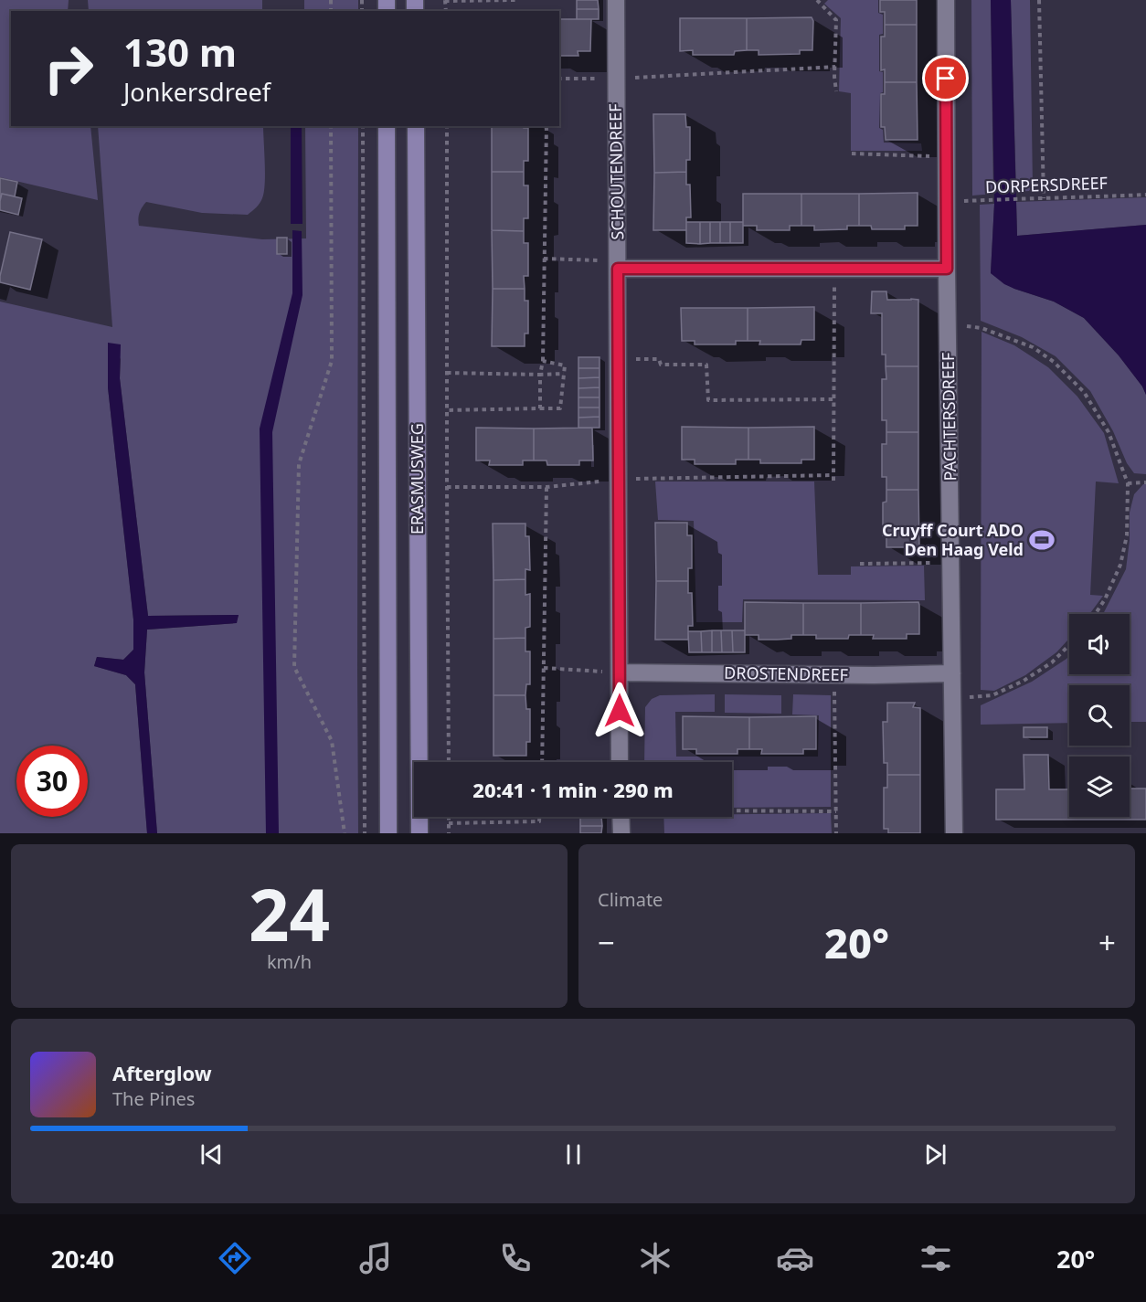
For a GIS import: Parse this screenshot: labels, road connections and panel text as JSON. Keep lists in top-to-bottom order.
{
  "streets": {
    "main road": ["ERASMUSWEG"],
    "street": ["SCHOUTENDREEF", "PACHTERSDREEF", "DROSTENDREEF"],
    "path": ["DORPERSDREEF"]
  },
  "crossings": [
    ["SCHOUTENDREEF", "DROSTENDREEF"],
    ["DORPERSDREEF", "PACHTERSDREEF"],
    ["PACHTERSDREEF", "DROSTENDREEF"]
  ],
  "places": {
    "sports": ["Cruyff Court ADO Den Haag Veld"]
  },
  "page": {
    "turn": ["130 m", "Jonkersdreef"],
    "limit": "30",
    "trip": "20:41 · 1 min · 290 m",
    "tile": [
      ["24", "km/h"],
      "Climate"
    ],
    "heat": ["−", "20°", "+"],
    "song": ["Afterglow", "The Pines"],
    "tabs": ["20:40", "20°"]
  }
}
